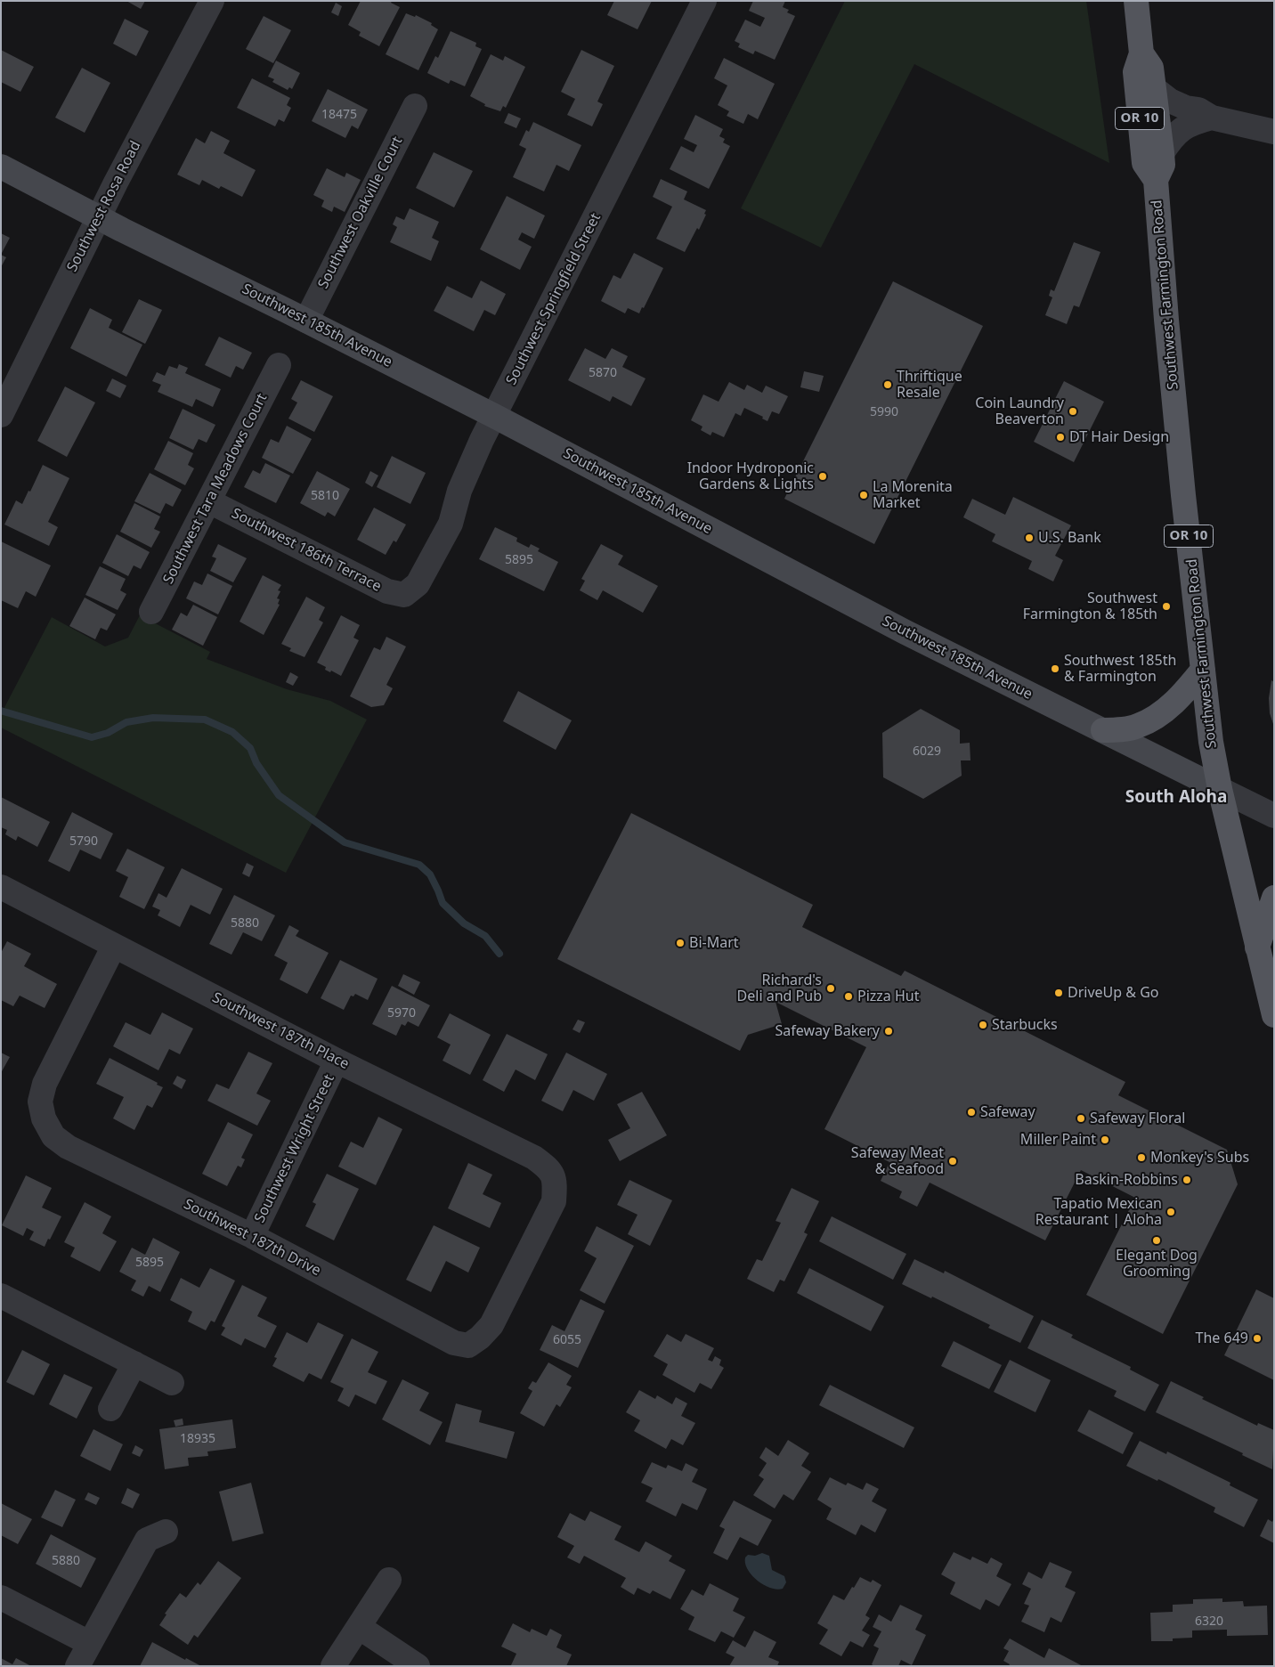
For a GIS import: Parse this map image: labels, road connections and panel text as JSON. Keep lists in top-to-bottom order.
{
  "streets": {
    "main road": ["OR 10", "Southwest Farmington Road", "Southwest 185th Avenue"],
    "street": [
      "Southwest Rosa Road",
      "Southwest Oakville Court",
      "Southwest Springfield Street",
      "Southwest Tara Meadows Court",
      "Southwest 186th Terrace",
      "Southwest 187th Place",
      "Southwest Wright Street",
      "Southwest 187th Drive"
    ]
  },
  "crossings": [
    ["Southwest Rosa Road", "Southwest 185th Avenue"],
    ["Southwest Oakville Court", "Southwest 185th Avenue"],
    ["Southwest Farmington Road", "Southwest 185th Avenue"],
    ["Southwest Springfield Street", "Southwest 185th Avenue"],
    ["Southwest Springfield Street", "Southwest 186th Terrace"],
    ["Southwest Tara Meadows Court", "Southwest 186th Terrace"],
    ["Southwest 187th Place", "Southwest Wright Street"],
    ["Southwest 187th Place", "Southwest 187th Drive"],
    ["Southwest Wright Street", "Southwest 187th Drive"]
  ],
  "districts": ["South Aloha"],
  "places": [
    "Thriftique Resale",
    "Coin Laundry Beaverton",
    "DT Hair Design",
    "Indoor Hydroponic Gardens & Lights",
    "La Morenita Market",
    "U.S. Bank",
    "Southwest Farmington & 185th",
    "Southwest 185th & Farmington",
    "Bi-Mart",
    "Richard's Deli and Pub",
    "DriveUp & Go",
    "Pizza Hut",
    "Starbucks",
    "Safeway Bakery",
    "Safeway",
    "Safeway Floral",
    "Miller Paint",
    "Monkey's Subs",
    "Safeway Meat & Seafood",
    "Baskin-Robbins",
    "Tapatio Mexican Restaurant | Aloha",
    "Elegant Dog Grooming",
    "The 649"
  ],
  "house_numbers": [
    "18475",
    "5870",
    "5990",
    "5810",
    "5895",
    "6029",
    "5790",
    "5880",
    "5970",
    "5895",
    "6055",
    "18935",
    "5880",
    "6320"
  ]
}
